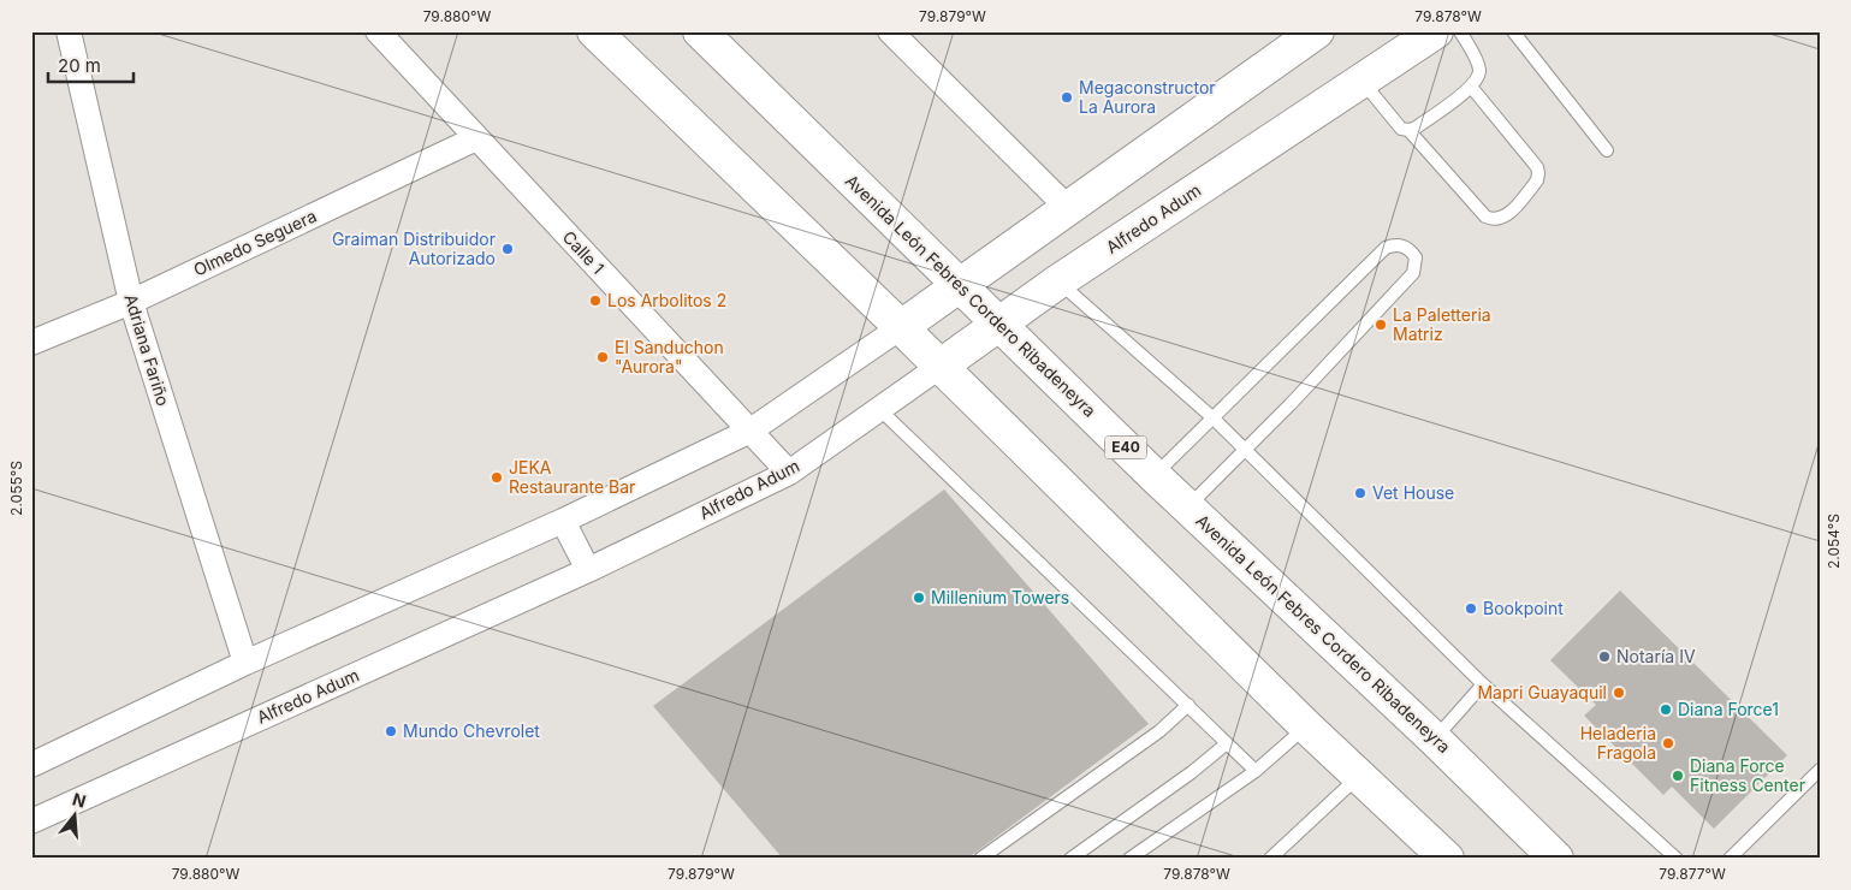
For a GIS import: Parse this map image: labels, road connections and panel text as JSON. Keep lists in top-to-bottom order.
{
  "streets": {
    "main road": ["Alfredo Adum", "Avenida León Febres Cordero Ribadeneyra", "E40"],
    "street": ["Olmedo Seguera", "Calle 1", "Adriana Fariño"]
  },
  "crossings": [
    ["Alfredo Adum", "Calle 1"],
    ["Alfredo Adum", "Avenida León Febres Cordero Ribadeneyra"],
    ["Olmedo Seguera", "Calle 1"],
    ["Olmedo Seguera", "Adriana Fariño"]
  ],
  "places": [
    "Megaconstructor La Aurora",
    "Graiman Distribuidor Autorizado",
    "Los Arbolitos 2",
    "La Paletteria Matriz",
    "El Sanduchon \"Aurora\"",
    "JEKA Restaurante Bar",
    "Vet House",
    "Millenium Towers",
    "Bookpoint",
    "Notaría IV",
    "Mapri Guayaquil",
    "Diana Force1",
    "Mundo Chevrolet",
    "Heladeria Fragola",
    "Diana Force Fitness Center"
  ],
  "scale_bar": "20 m",
  "north": "top",
  "coordinates": [
    "79.880°W",
    "79.879°W",
    "79.878°W",
    "2.055°S",
    "2.054°S",
    "79.877°W"
  ]
}
